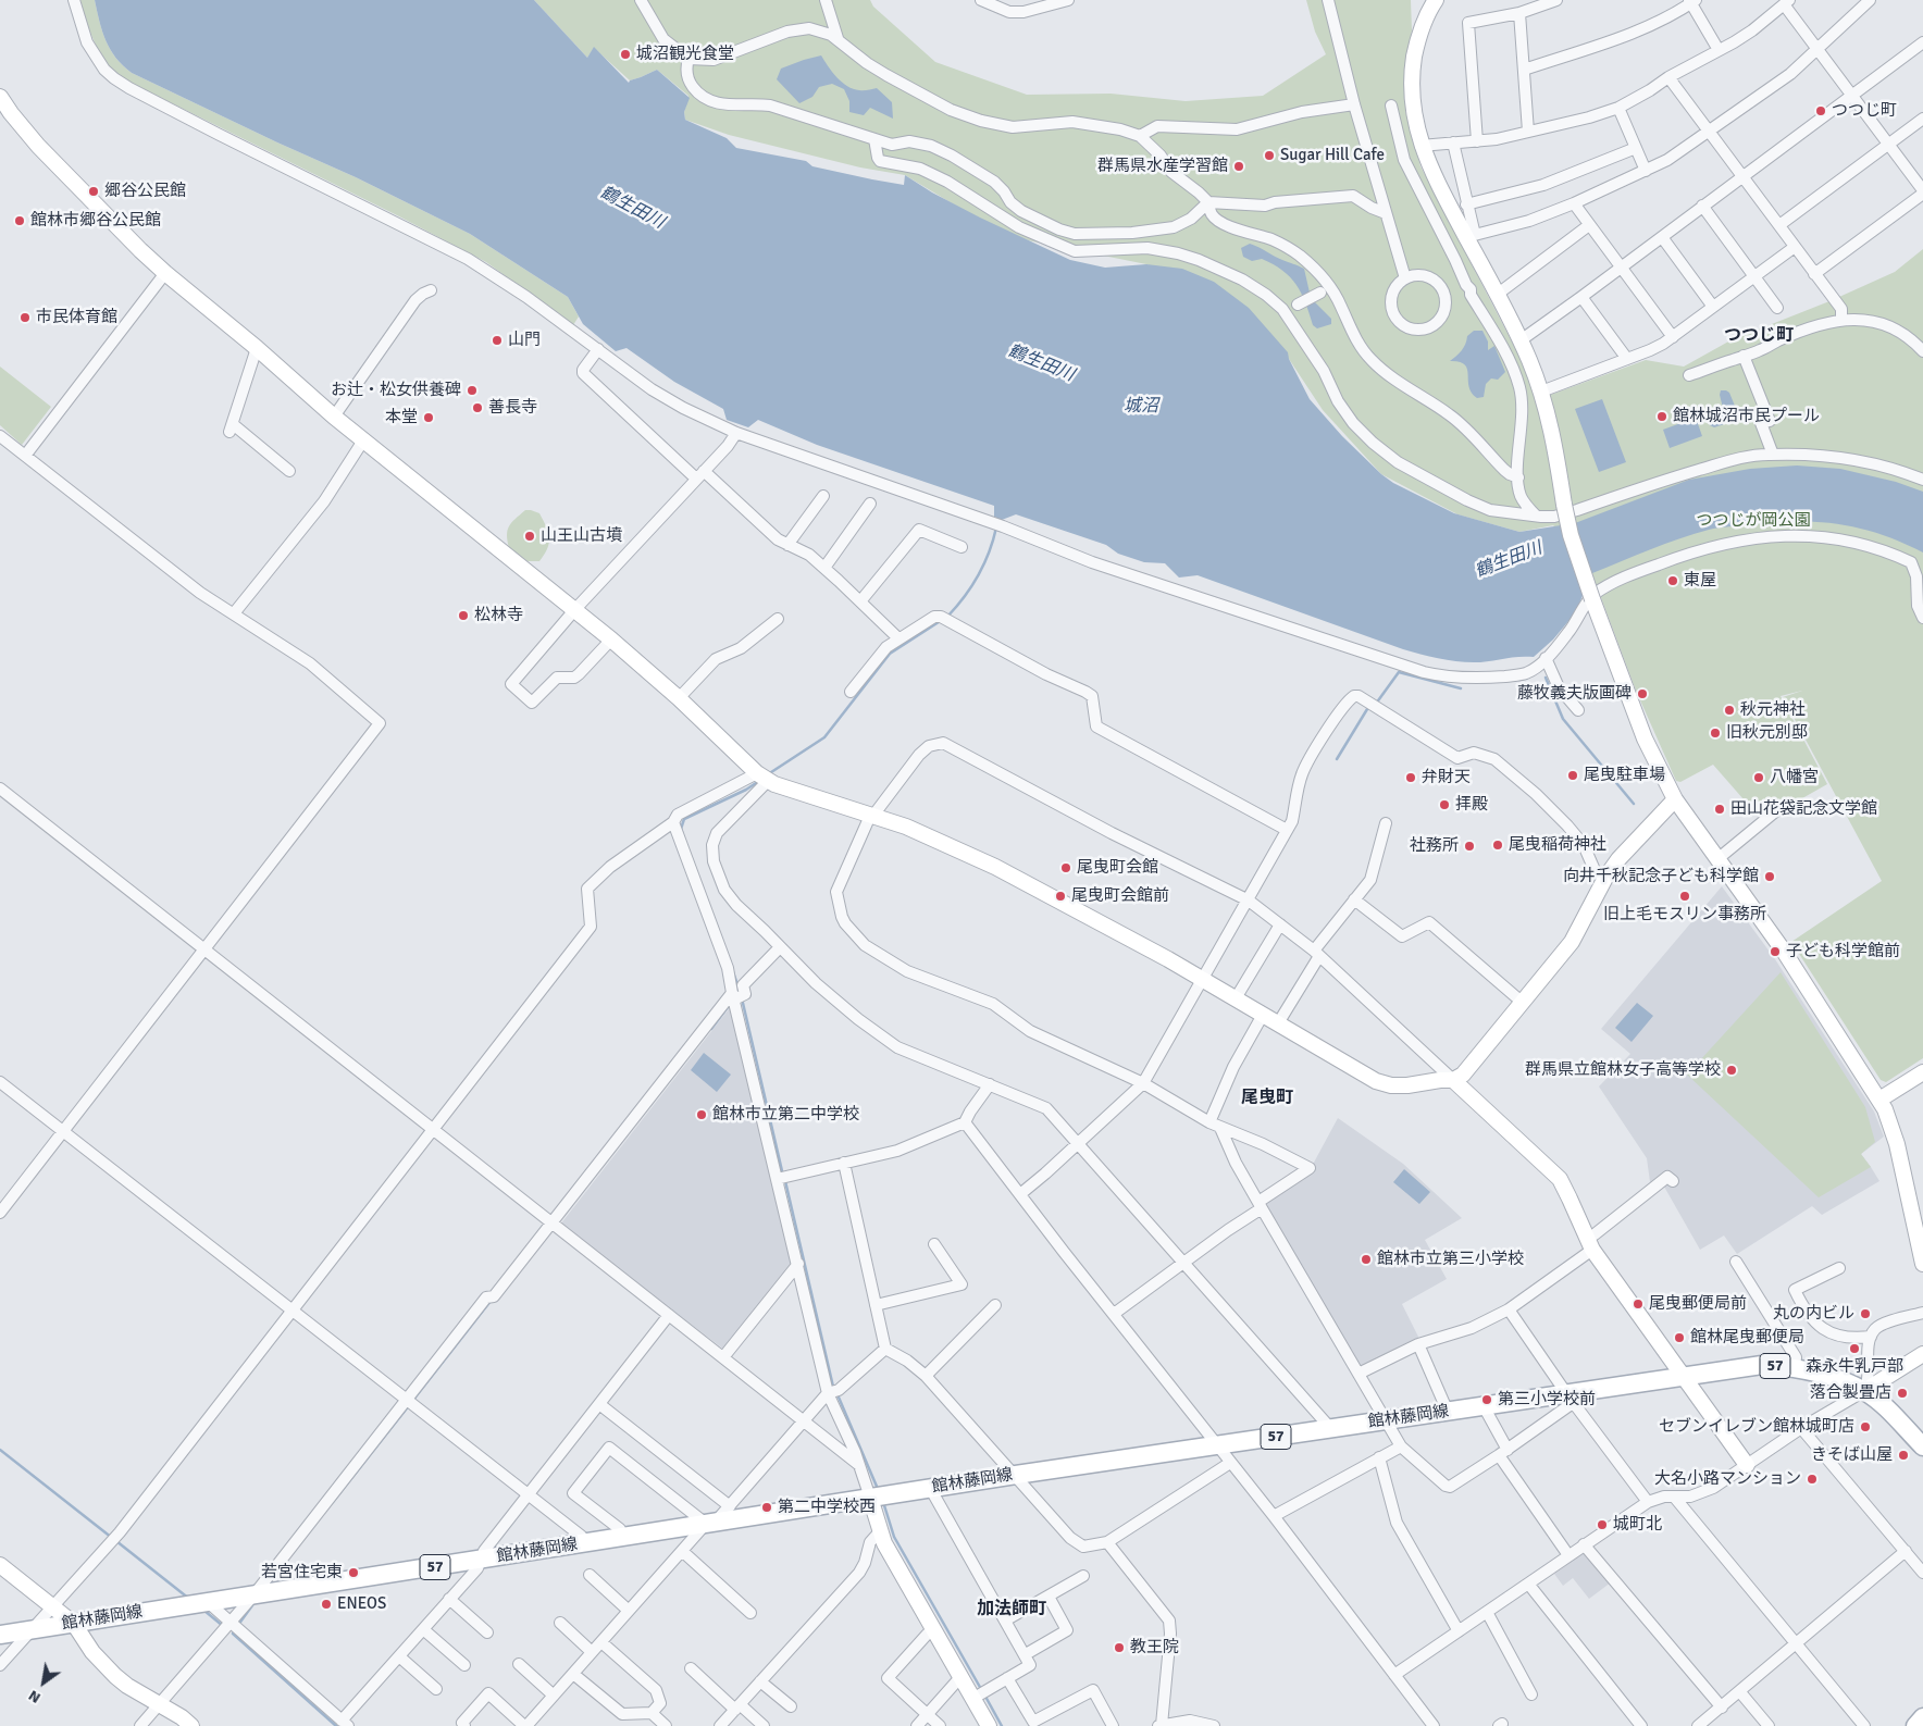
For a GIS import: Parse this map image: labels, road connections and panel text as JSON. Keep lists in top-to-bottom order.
{
  "streets": {
    "main road": ["57", "館林藤岡線"]
  },
  "districts": ["つつじ町", "尾曳町", "加法師町"],
  "water": ["鶴生田川", "城沼"],
  "parks": ["つつじが岡公園"],
  "places": [
    "城沼観光食堂",
    "つつじ町",
    "Sugar Hill Cafe",
    "群馬県水産学習館",
    "郷谷公民館",
    "館林市郷谷公民館",
    "市民体育館",
    "山門",
    "お辻・松女供養碑",
    "善長寺",
    "館林城沼市民プール",
    "本堂",
    "山王山古墳",
    "東屋",
    "松林寺",
    "藤牧義夫版画碑",
    "秋元神社",
    "旧秋元別邸",
    "尾曳駐車場",
    "弁財天",
    "八幡宮",
    "拝殿",
    "田山花袋記念文学館",
    "尾曳稲荷神社",
    "社務所",
    "尾曳町会館",
    "向井千秋記念子ども科学館",
    "尾曳町会館前",
    "旧上毛モスリン事務所",
    "子ども科学館前",
    "群馬県立館林女子高等学校",
    "館林市立第二中学校",
    "館林市立第三小学校",
    "尾曳郵便局前",
    "丸の内ビル",
    "館林尾曳郵便局",
    "森永牛乳戸部",
    "落合製畳店",
    "第三小学校前",
    "セブンイレブン館林城町店",
    "きそば山屋",
    "大名小路マンション",
    "第二中学校西",
    "城町北",
    "若宮住宅東",
    "ENEOS",
    "教王院"
  ],
  "north": "bottom left"
}
